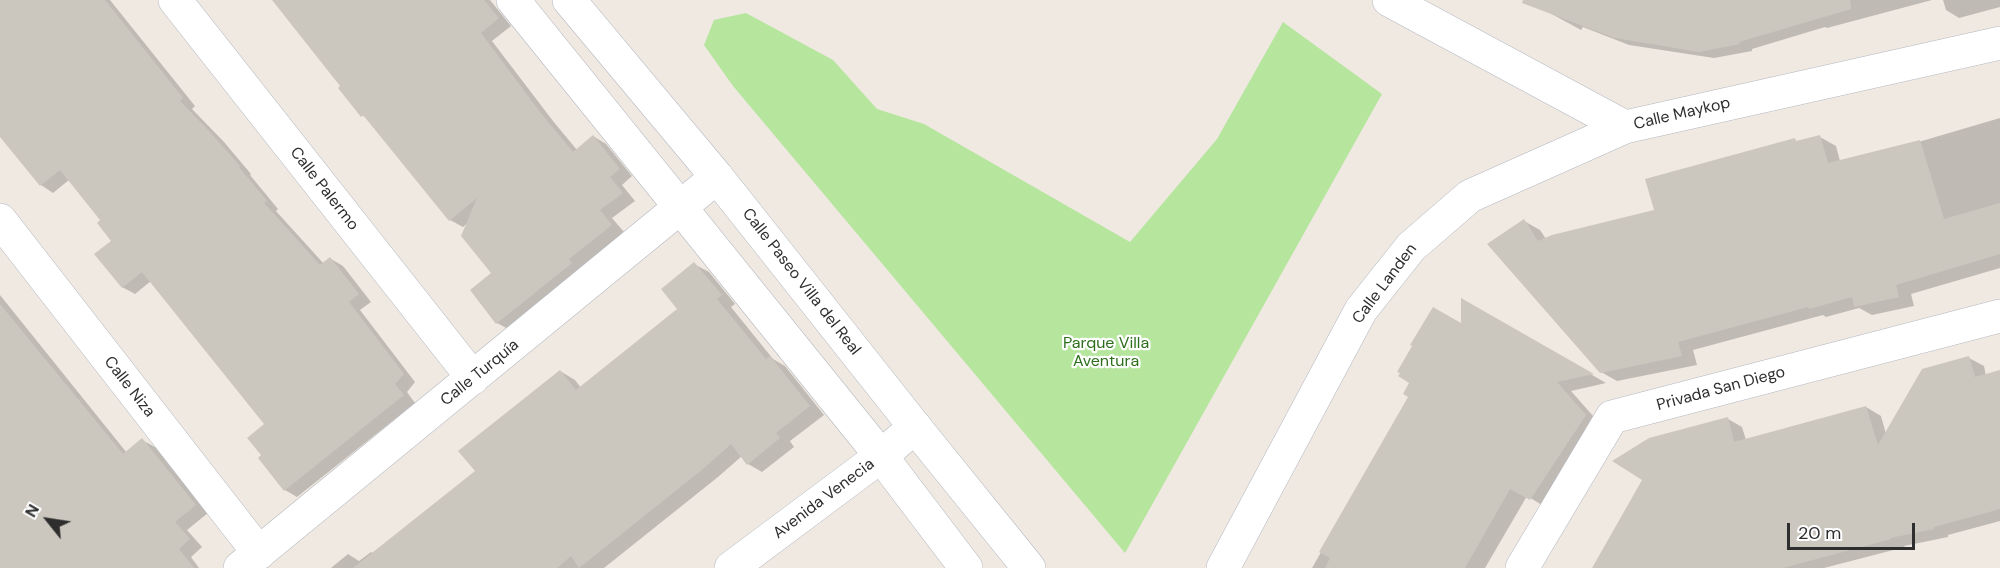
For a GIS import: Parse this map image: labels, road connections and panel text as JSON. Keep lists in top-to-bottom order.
{
  "streets": {
    "street": [
      "Calle Maykop",
      "Calle Palermo",
      "Calle Paseo Villa del Real",
      "Calle Landen",
      "Calle Turquía",
      "Calle Niza",
      "Privada San Diego",
      "Avenida Venecia"
    ]
  },
  "crossings": [
    ["Calle Maykop", "Calle Landen"],
    ["Calle Palermo", "Calle Turquía"],
    ["Calle Paseo Villa del Real", "Calle Turquía"],
    ["Calle Paseo Villa del Real", "Avenida Venecia"],
    ["Calle Turquía", "Calle Niza"]
  ],
  "parks": ["Parque Villa Aventura"],
  "scale_bar": "20 m",
  "north": "top left"
}
